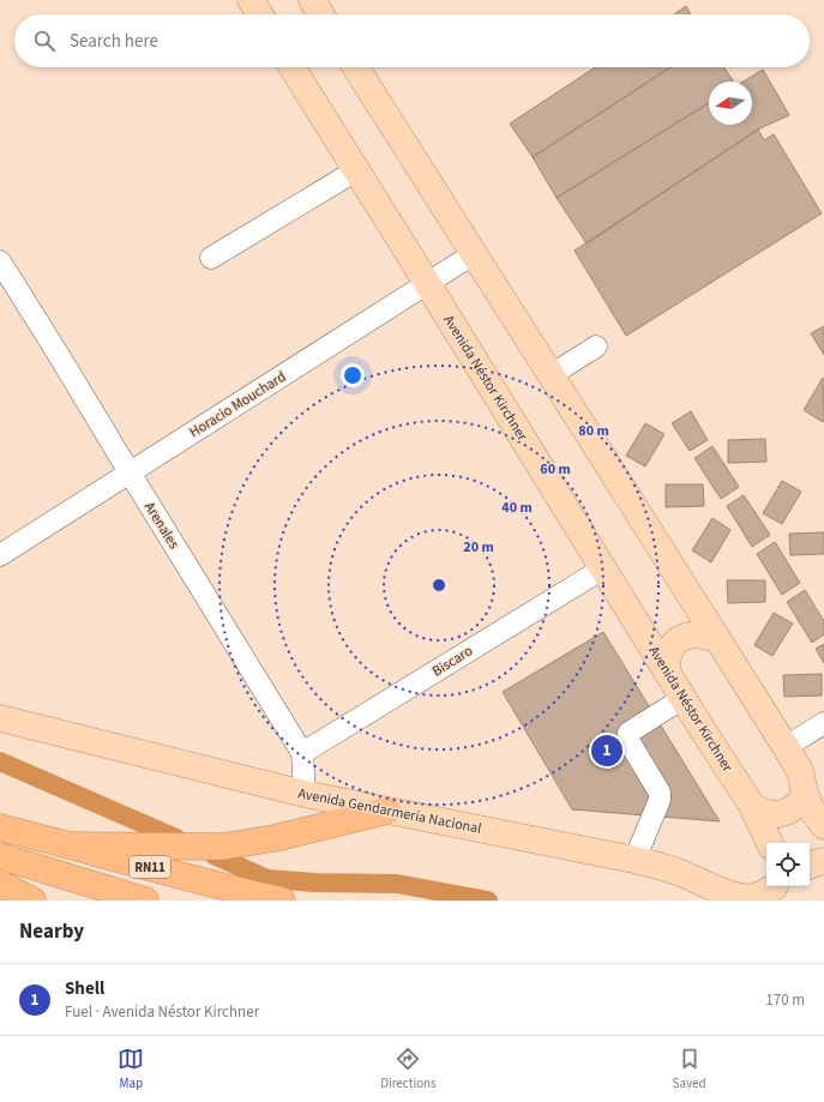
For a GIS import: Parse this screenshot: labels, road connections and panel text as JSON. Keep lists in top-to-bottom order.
{
  "streets": {
    "highway": ["RN11"],
    "main road": ["Avenida Néstor Kirchner", "Avenida Gendarmería Nacional"],
    "street": ["Horacio Mouchard", "Arenales", "Biscaro"]
  },
  "crossings": [
    ["Avenida Néstor Kirchner", "Horacio Mouchard"],
    ["Avenida Néstor Kirchner", "Biscaro"],
    ["Horacio Mouchard", "Arenales"],
    ["Arenales", "Biscaro"],
    ["Arenales", "Avenida Gendarmería Nacional"]
  ],
  "north": "left",
  "page": {
    "search": "Search here",
    "pins": "1",
    "heading": "Nearby",
    "list": [
      {
        "mark": "1",
        "name": "Shell",
        "note": "Fuel · Avenida Néstor Kirchner",
        "value": "170 m"
      }
    ],
    "nav": ["Map", "Directions", "Saved"]
  },
  "rings": [
    "80 m",
    "60 m",
    "40 m",
    "20 m"
  ]
}
